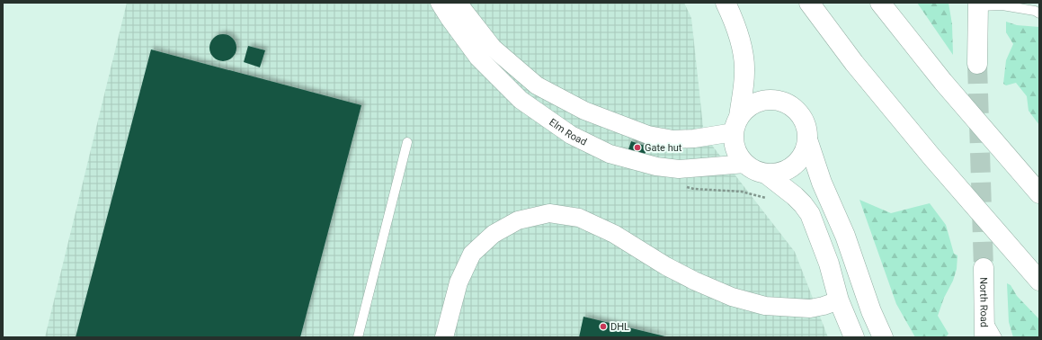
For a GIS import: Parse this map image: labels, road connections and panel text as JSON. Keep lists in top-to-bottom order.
{
  "streets": {
    "main road": ["North Road"],
    "street": ["Elm Road"]
  },
  "places": ["Gate hut", "DHL"]
}
